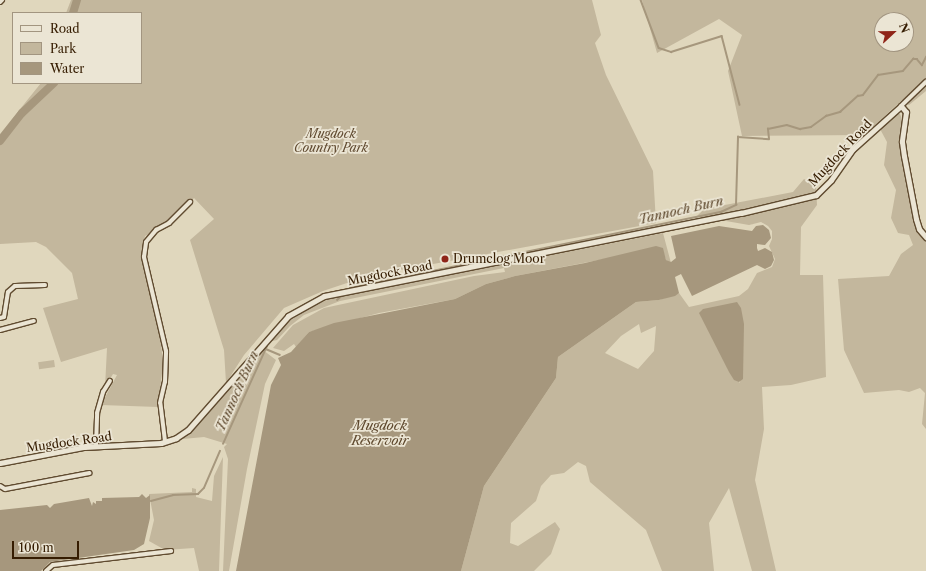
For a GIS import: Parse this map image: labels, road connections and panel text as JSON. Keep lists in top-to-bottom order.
{
  "streets": {
    "street": ["Mugdock Road"]
  },
  "water": ["Tannoch Burn", "Mugdock Reservoir"],
  "parks": ["Mugdock Country Park"],
  "places": ["Drumclog Moor"],
  "legend": ["Road", "Park", "Water"],
  "scale_bar": "100 m",
  "north": "right"
}
